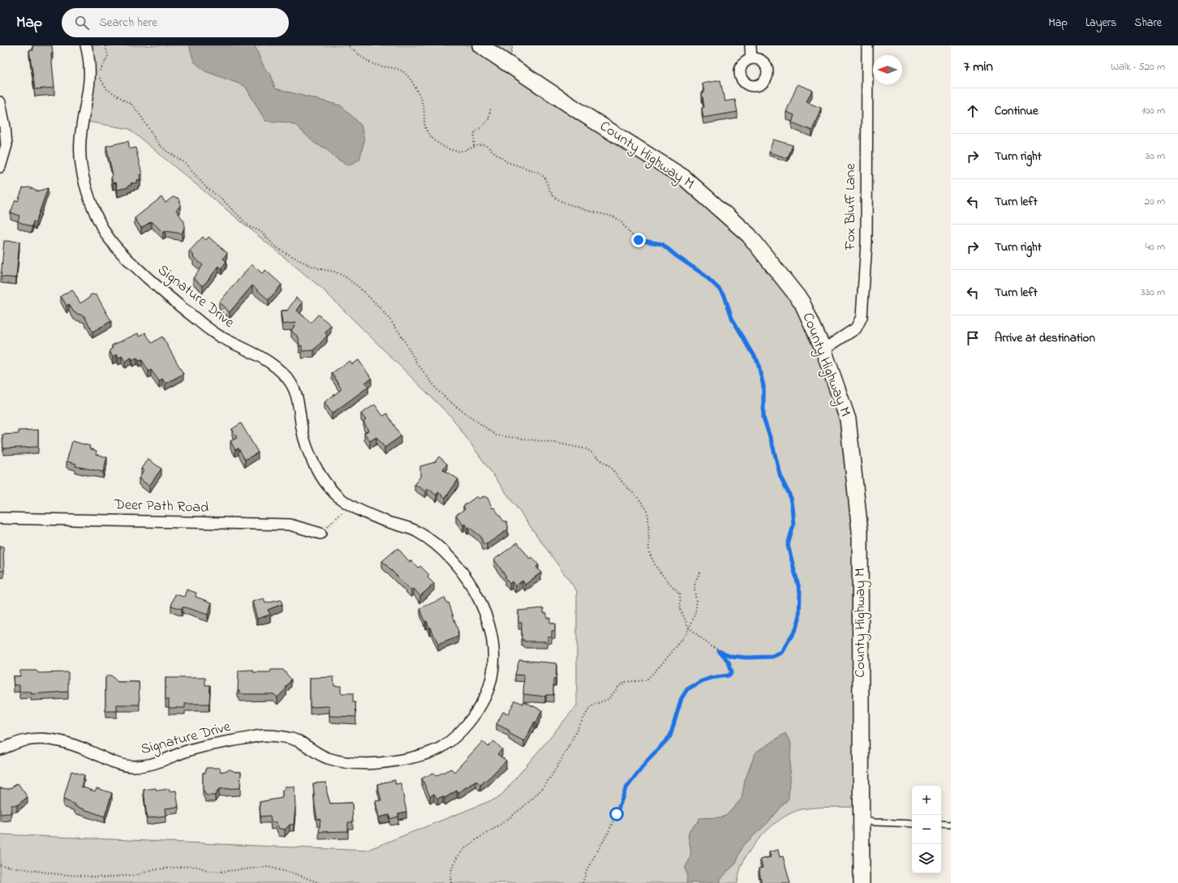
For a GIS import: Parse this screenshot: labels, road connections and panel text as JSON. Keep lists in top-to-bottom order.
{
  "streets": {
    "main road": ["County Highway M"],
    "street": ["Fox Bluff Lane", "Signature Drive", "Deer Path Road"]
  },
  "crossings": [
    ["County Highway M", "Fox Bluff Lane"]
  ],
  "north": "left",
  "page": {
    "header": "Map",
    "search": "Search here",
    "nav": ["Map", "Layers", "Share"],
    "heading": ["7 min", "Walk · 520 m"],
    "list": [
      ["Continue", "100 m"],
      ["Turn right", "30 m"],
      ["Turn left", "20 m"],
      ["Turn right", "40 m"],
      ["Turn left", "330 m"],
      "Arrive at destination"
    ],
    "map_buttons": ["+", "−"]
  }
}
